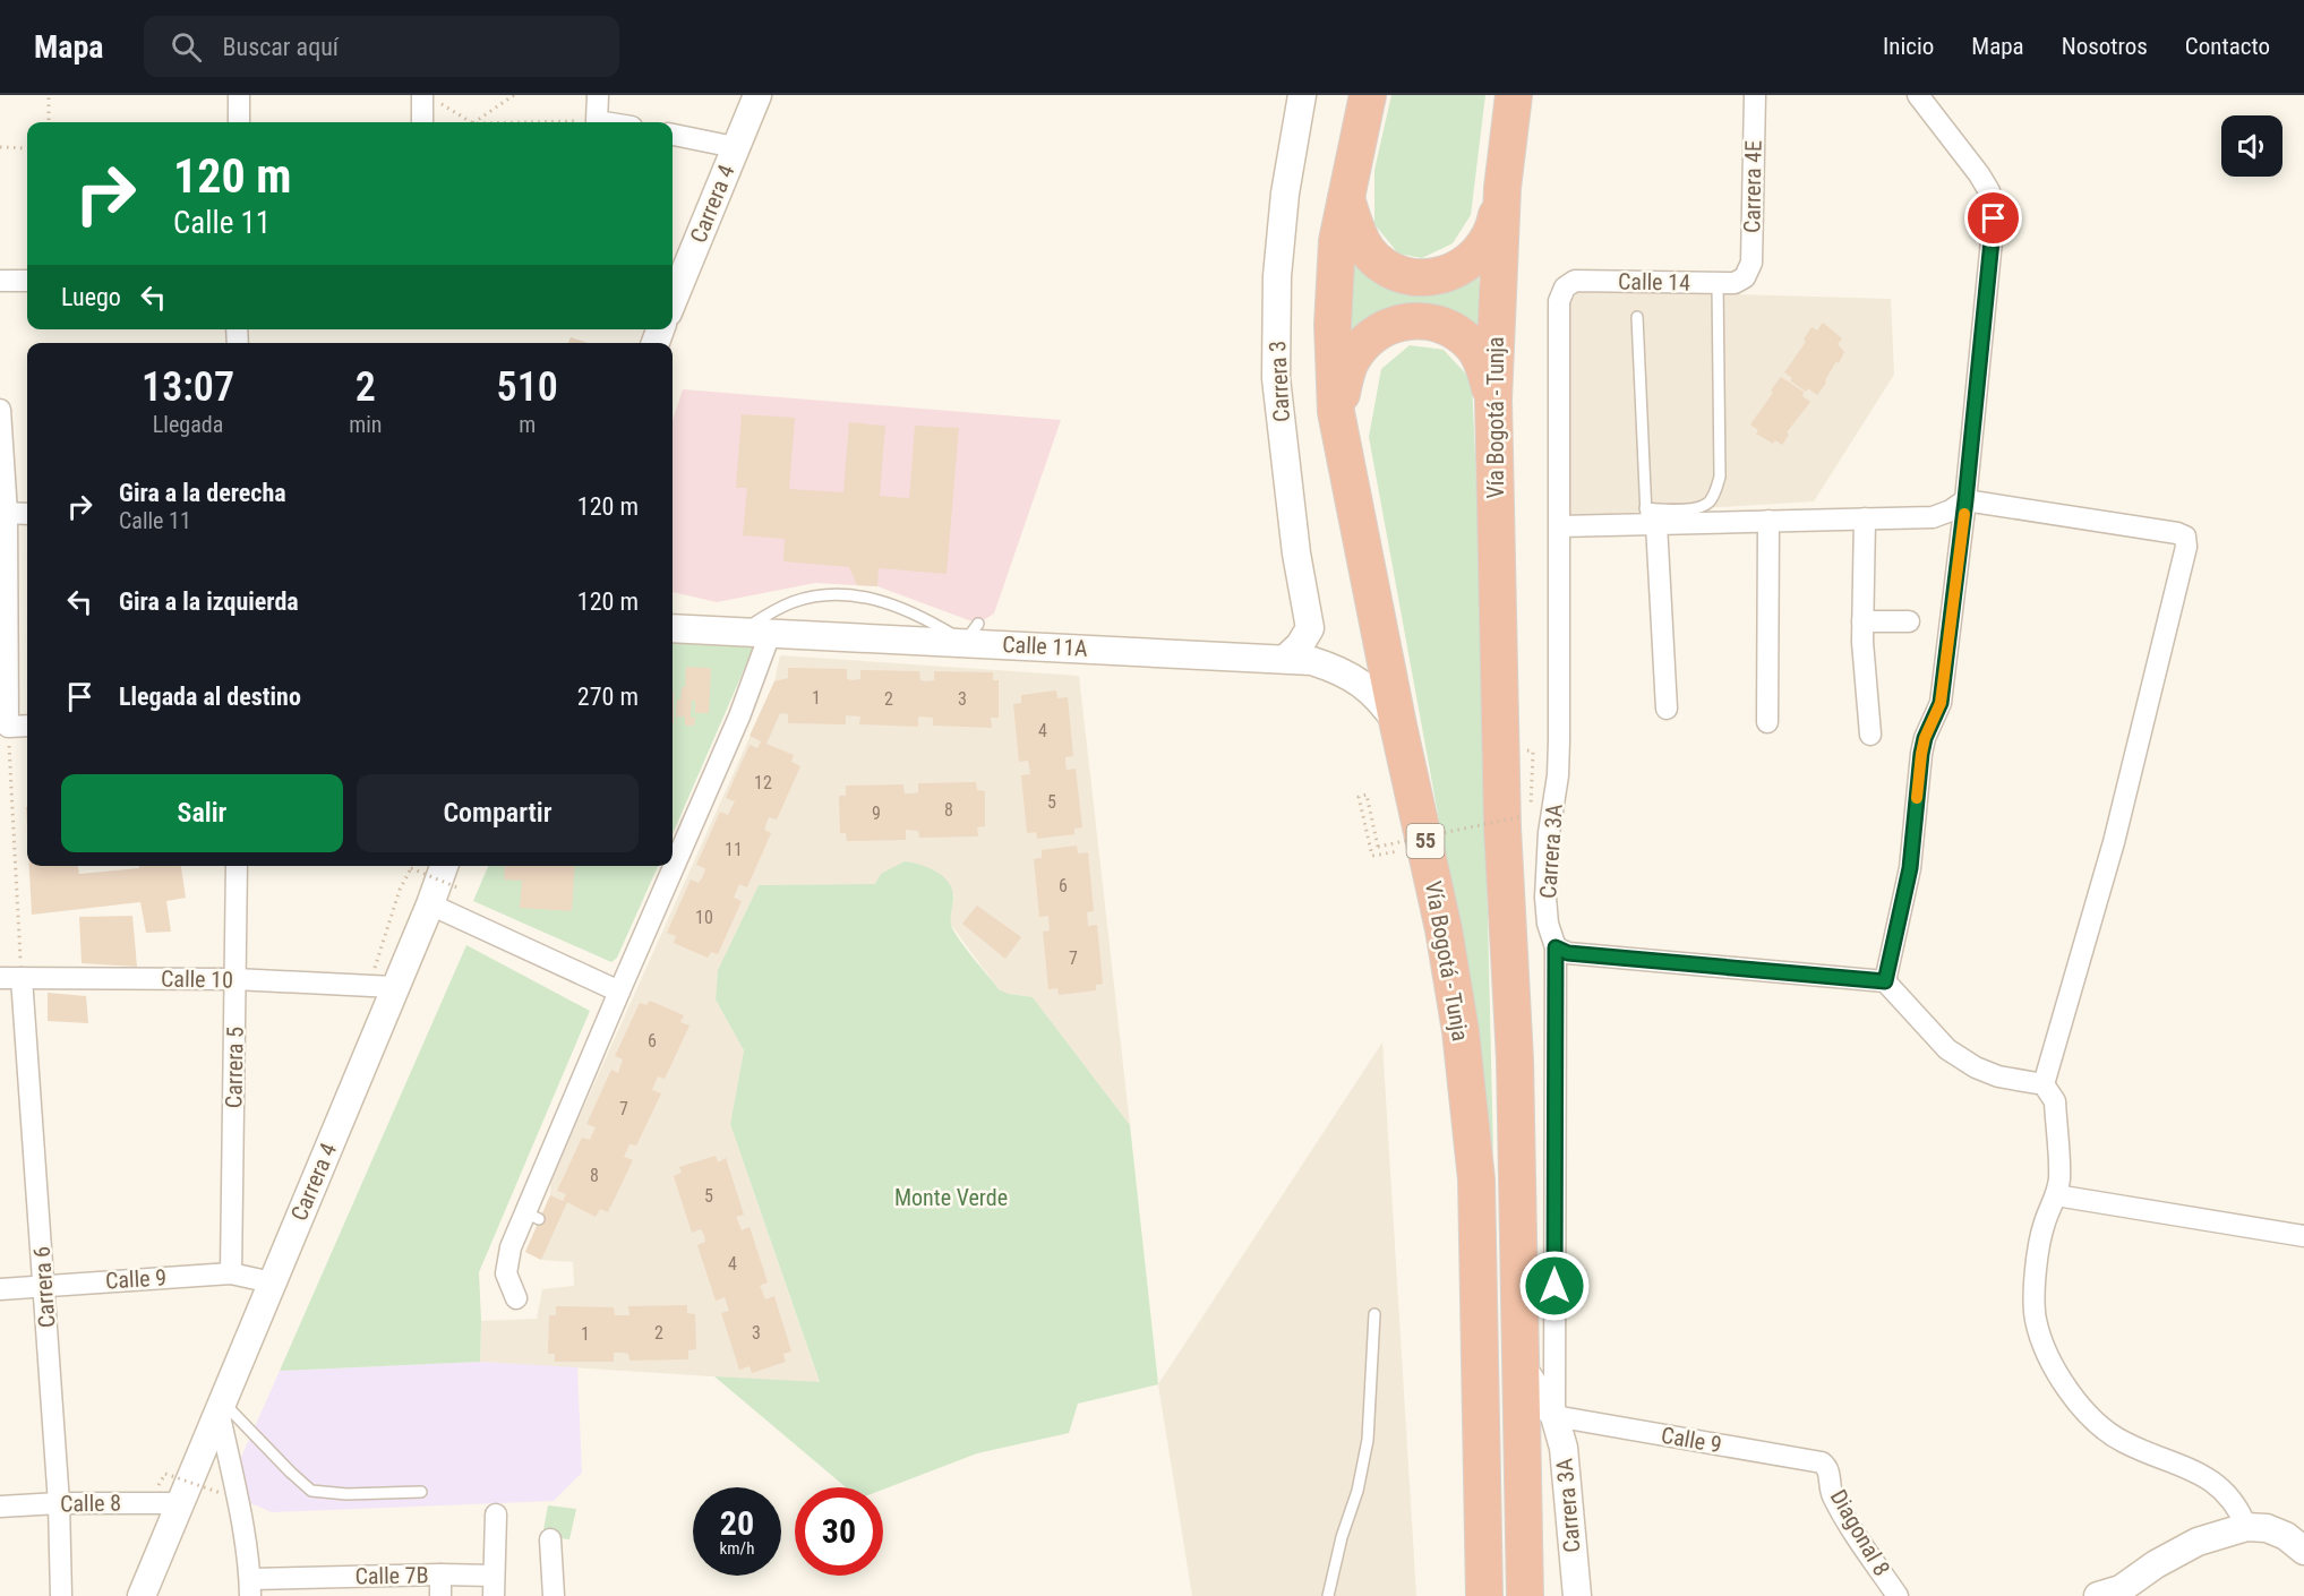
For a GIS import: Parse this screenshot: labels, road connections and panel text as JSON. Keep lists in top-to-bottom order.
{
  "streets": {
    "highway": ["Vía Bogotá - Tunja", "55"],
    "street": [
      "Carrera 4E",
      "Carrera 4",
      "Calle 14",
      "Carrera 3",
      "Calle 11A",
      "Carrera 3A",
      "Calle 10",
      "Carrera 5",
      "Calle 9",
      "Carrera 6",
      "Calle 8",
      "Diagonal 8",
      "Calle 7B"
    ]
  },
  "crossings": [
    ["Carrera 4E", "Calle 14"],
    ["Carrera 4", "Calle 10"],
    ["Carrera 4", "Calle 9"],
    ["Carrera 4", "Calle 8"],
    ["Calle 14", "Carrera 3A"],
    ["Carrera 3", "Calle 11A"],
    ["Vía Bogotá - Tunja", "Calle 11A"],
    ["Vía Bogotá - Tunja", "Carrera 3A"],
    ["Carrera 3A", "Calle 9"],
    ["Calle 10", "Carrera 5"],
    ["Calle 10", "Carrera 6"],
    ["Carrera 5", "Calle 9"],
    ["Calle 9", "Carrera 6"],
    ["Calle 9", "Diagonal 8"],
    ["Carrera 6", "Calle 8"]
  ],
  "parks": ["Monte Verde"],
  "house_numbers": [
    "1",
    "2",
    "3",
    "4",
    "12",
    "5",
    "8",
    "9",
    "11",
    "6",
    "10",
    "7",
    "6",
    "7",
    "8",
    "5",
    "4",
    "2",
    "3",
    "1"
  ],
  "page": {
    "header": "Mapa",
    "search": "Buscar aquí",
    "nav": [
      "Inicio",
      "Mapa",
      "Nosotros",
      "Contacto"
    ],
    "turn": ["120 m", "Calle 11"],
    "then": "Luego",
    "eta": [
      "13:07",
      "Llegada",
      "2",
      "min",
      "510",
      "m"
    ],
    "list": [
      {
        "name": "Gira a la derecha",
        "note": "Calle 11",
        "value": "120 m"
      },
      {
        "name": "Gira a la izquierda",
        "value": "120 m"
      },
      {
        "name": "Llegada al destino",
        "value": "270 m"
      }
    ],
    "buttons": ["Salir", "Compartir"],
    "speed": "20 km/h",
    "limit": "30"
  }
}
